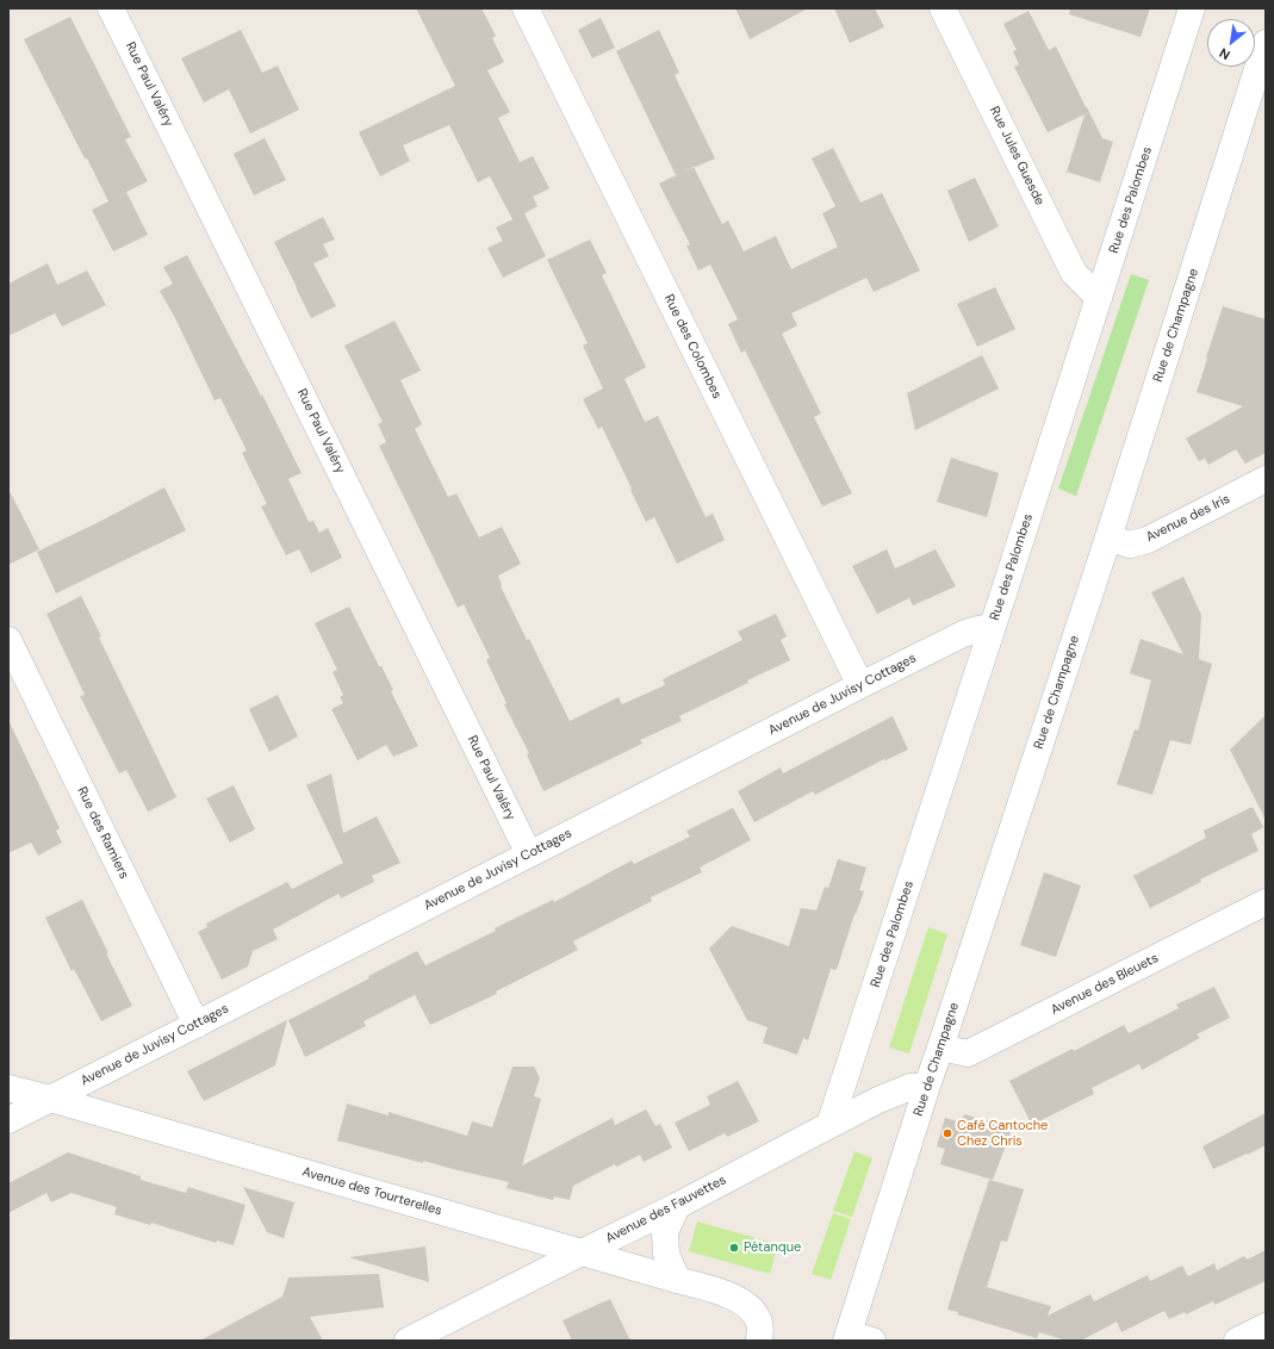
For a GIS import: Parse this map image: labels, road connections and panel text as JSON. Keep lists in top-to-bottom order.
{
  "streets": {
    "street": [
      "Rue Paul Valéry",
      "Rue Jules Guesde",
      "Rue des Palombes",
      "Rue de Champagne",
      "Rue des Colombes",
      "Avenue des Iris",
      "Avenue de Juvisy Cottages",
      "Rue des Ramiers",
      "Avenue des Bleuets",
      "Avenue des Tourterelles",
      "Avenue des Fauvettes"
    ]
  },
  "crossings": [
    ["Rue Paul Valéry", "Avenue de Juvisy Cottages"],
    ["Rue Jules Guesde", "Rue des Palombes"],
    ["Rue des Palombes", "Avenue de Juvisy Cottages"],
    ["Rue des Palombes", "Avenue des Fauvettes"],
    ["Rue de Champagne", "Avenue des Iris"],
    ["Rue de Champagne", "Avenue des Bleuets"],
    ["Rue de Champagne", "Avenue des Fauvettes"],
    ["Rue des Colombes", "Avenue de Juvisy Cottages"],
    ["Avenue de Juvisy Cottages", "Rue des Ramiers"],
    ["Avenue de Juvisy Cottages", "Avenue des Tourterelles"],
    ["Avenue des Tourterelles", "Avenue des Fauvettes"]
  ],
  "places": ["Café Cantoche Chez Chris", "Pétanque"],
  "north": "bottom left"
}
